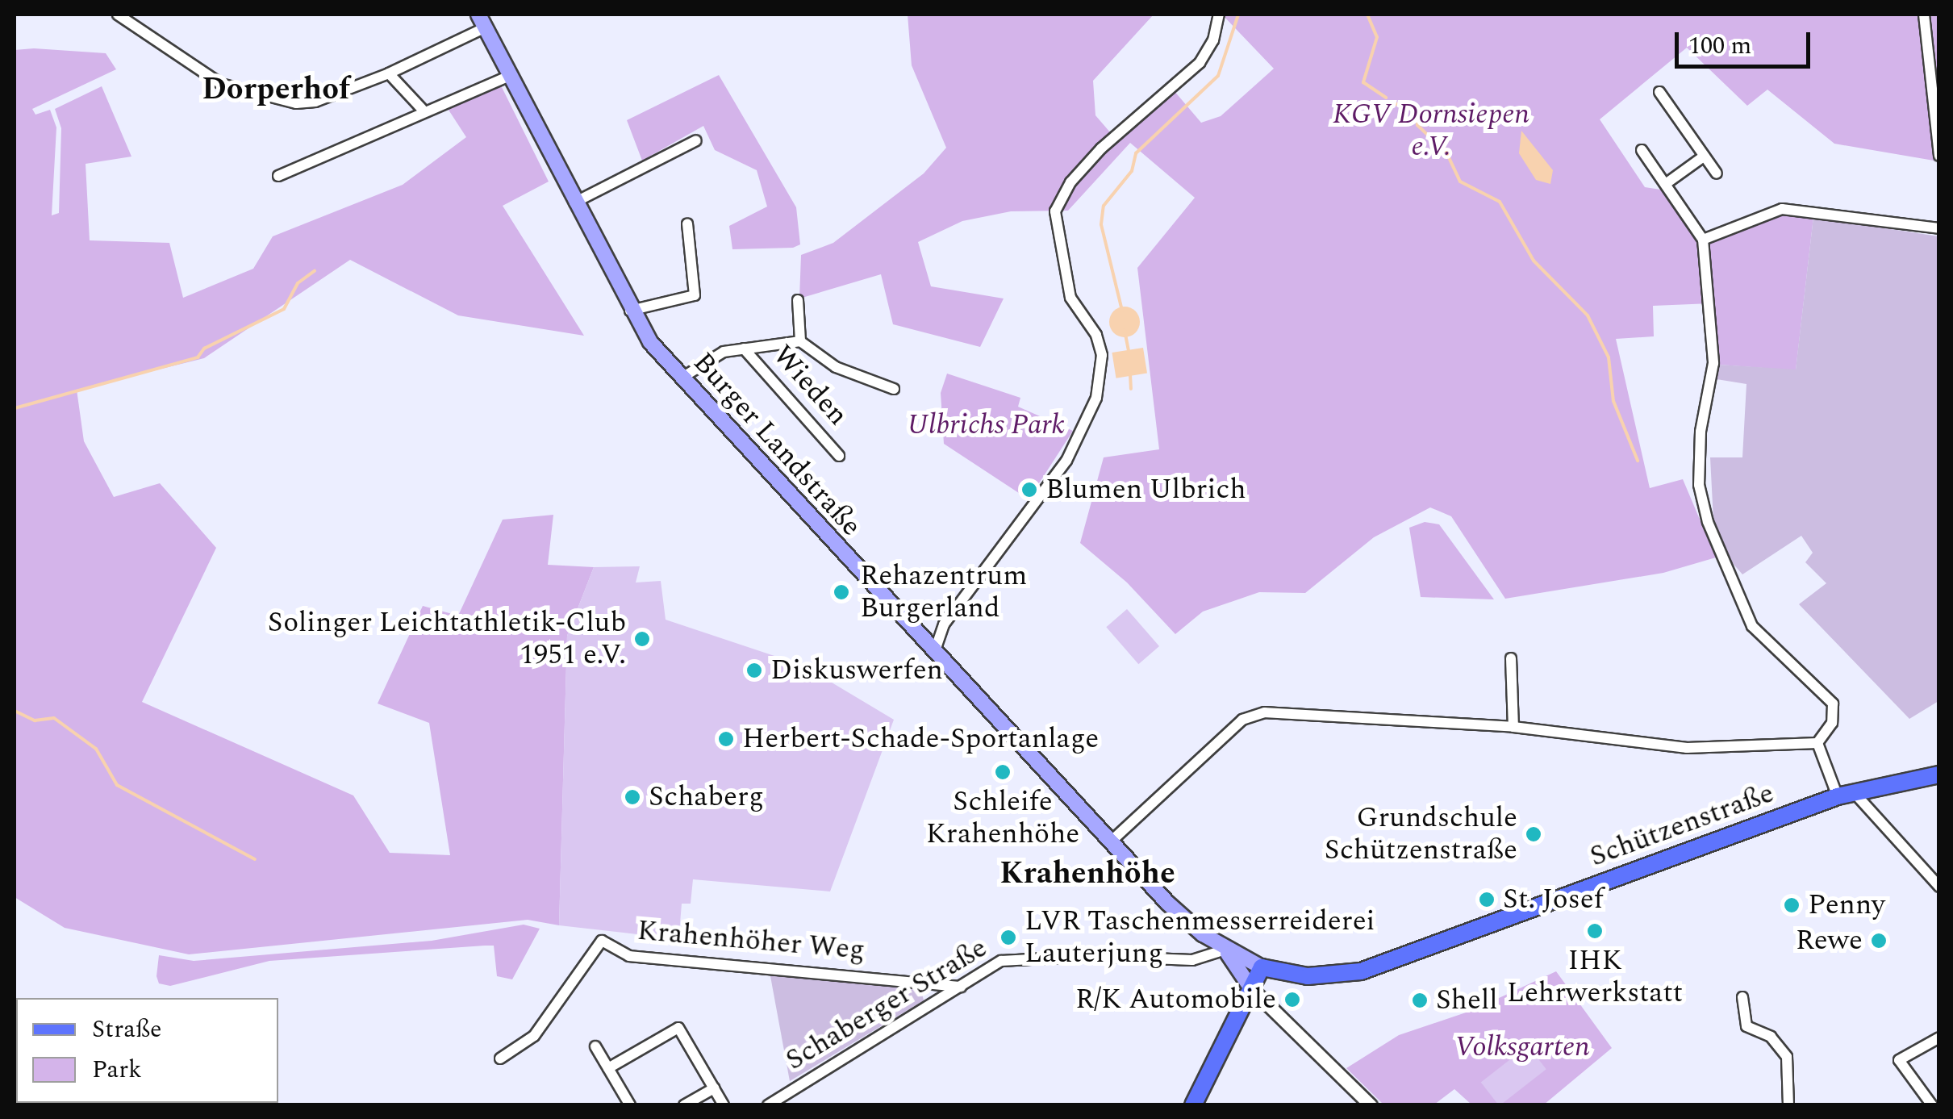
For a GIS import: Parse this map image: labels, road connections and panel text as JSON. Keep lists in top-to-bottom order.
{
  "streets": {
    "main road": ["Burger Landstraße", "Schützenstraße"],
    "street": ["Wieden", "Krahenhöher Weg", "Schaberger Straße"]
  },
  "crossings": [
    ["Wieden", "Burger Landstraße"],
    ["Burger Landstraße", "Schützenstraße"],
    ["Burger Landstraße", "Schaberger Straße"],
    ["Krahenhöher Weg", "Schaberger Straße"]
  ],
  "districts": ["Dorperhof", "Krahenhöhe"],
  "parks": ["KGV Dornsiepen e.V.", "Ulbrichs Park", "Volksgarten"],
  "places": [
    "Blumen Ulbrich",
    "Rehazentrum Burgerland",
    "Solinger Leichtathletik-Club 1951 e.V.",
    "Diskuswerfen",
    "Herbert-Schade-Sportanlage",
    "Schleife Krahenhöhe",
    "Schaberg",
    "Grundschule Schützenstraße",
    "St. Josef",
    "Penny",
    "IHK Lehrwerkstatt",
    "LVR Taschenmesserreiderei Lauterjung",
    "Rewe",
    "R/K Automobile",
    "Shell"
  ],
  "legend": ["Straße", "Park"],
  "scale_bar": "100 m"
}
